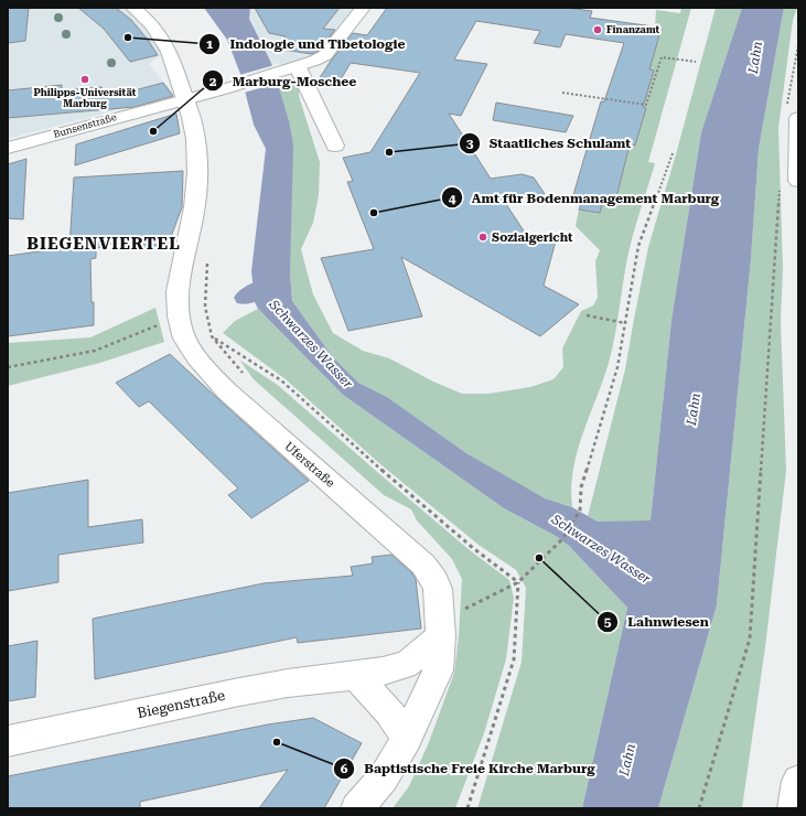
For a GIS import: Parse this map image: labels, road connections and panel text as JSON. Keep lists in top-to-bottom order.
{
  "streets": {
    "main road": ["Bunsenstraße", "Uferstraße", "Biegenstraße"]
  },
  "crossings": [
    ["Bunsenstraße", "Uferstraße"],
    ["Uferstraße", "Biegenstraße"]
  ],
  "districts": ["BIEGENVIERTEL"],
  "water": ["Lahn", "Schwarzes Wasser"],
  "places": [
    "Finanzamt",
    "Indologie und Tibetologie",
    "Philipps-Universität Marburg",
    "Marburg-Moschee",
    "Staatliches Schulamt",
    "Amt für Bodenmanagement Marburg",
    "Sozialgericht",
    "Lahnwiesen",
    "Baptistische Freie Kirche Marburg"
  ]
}
